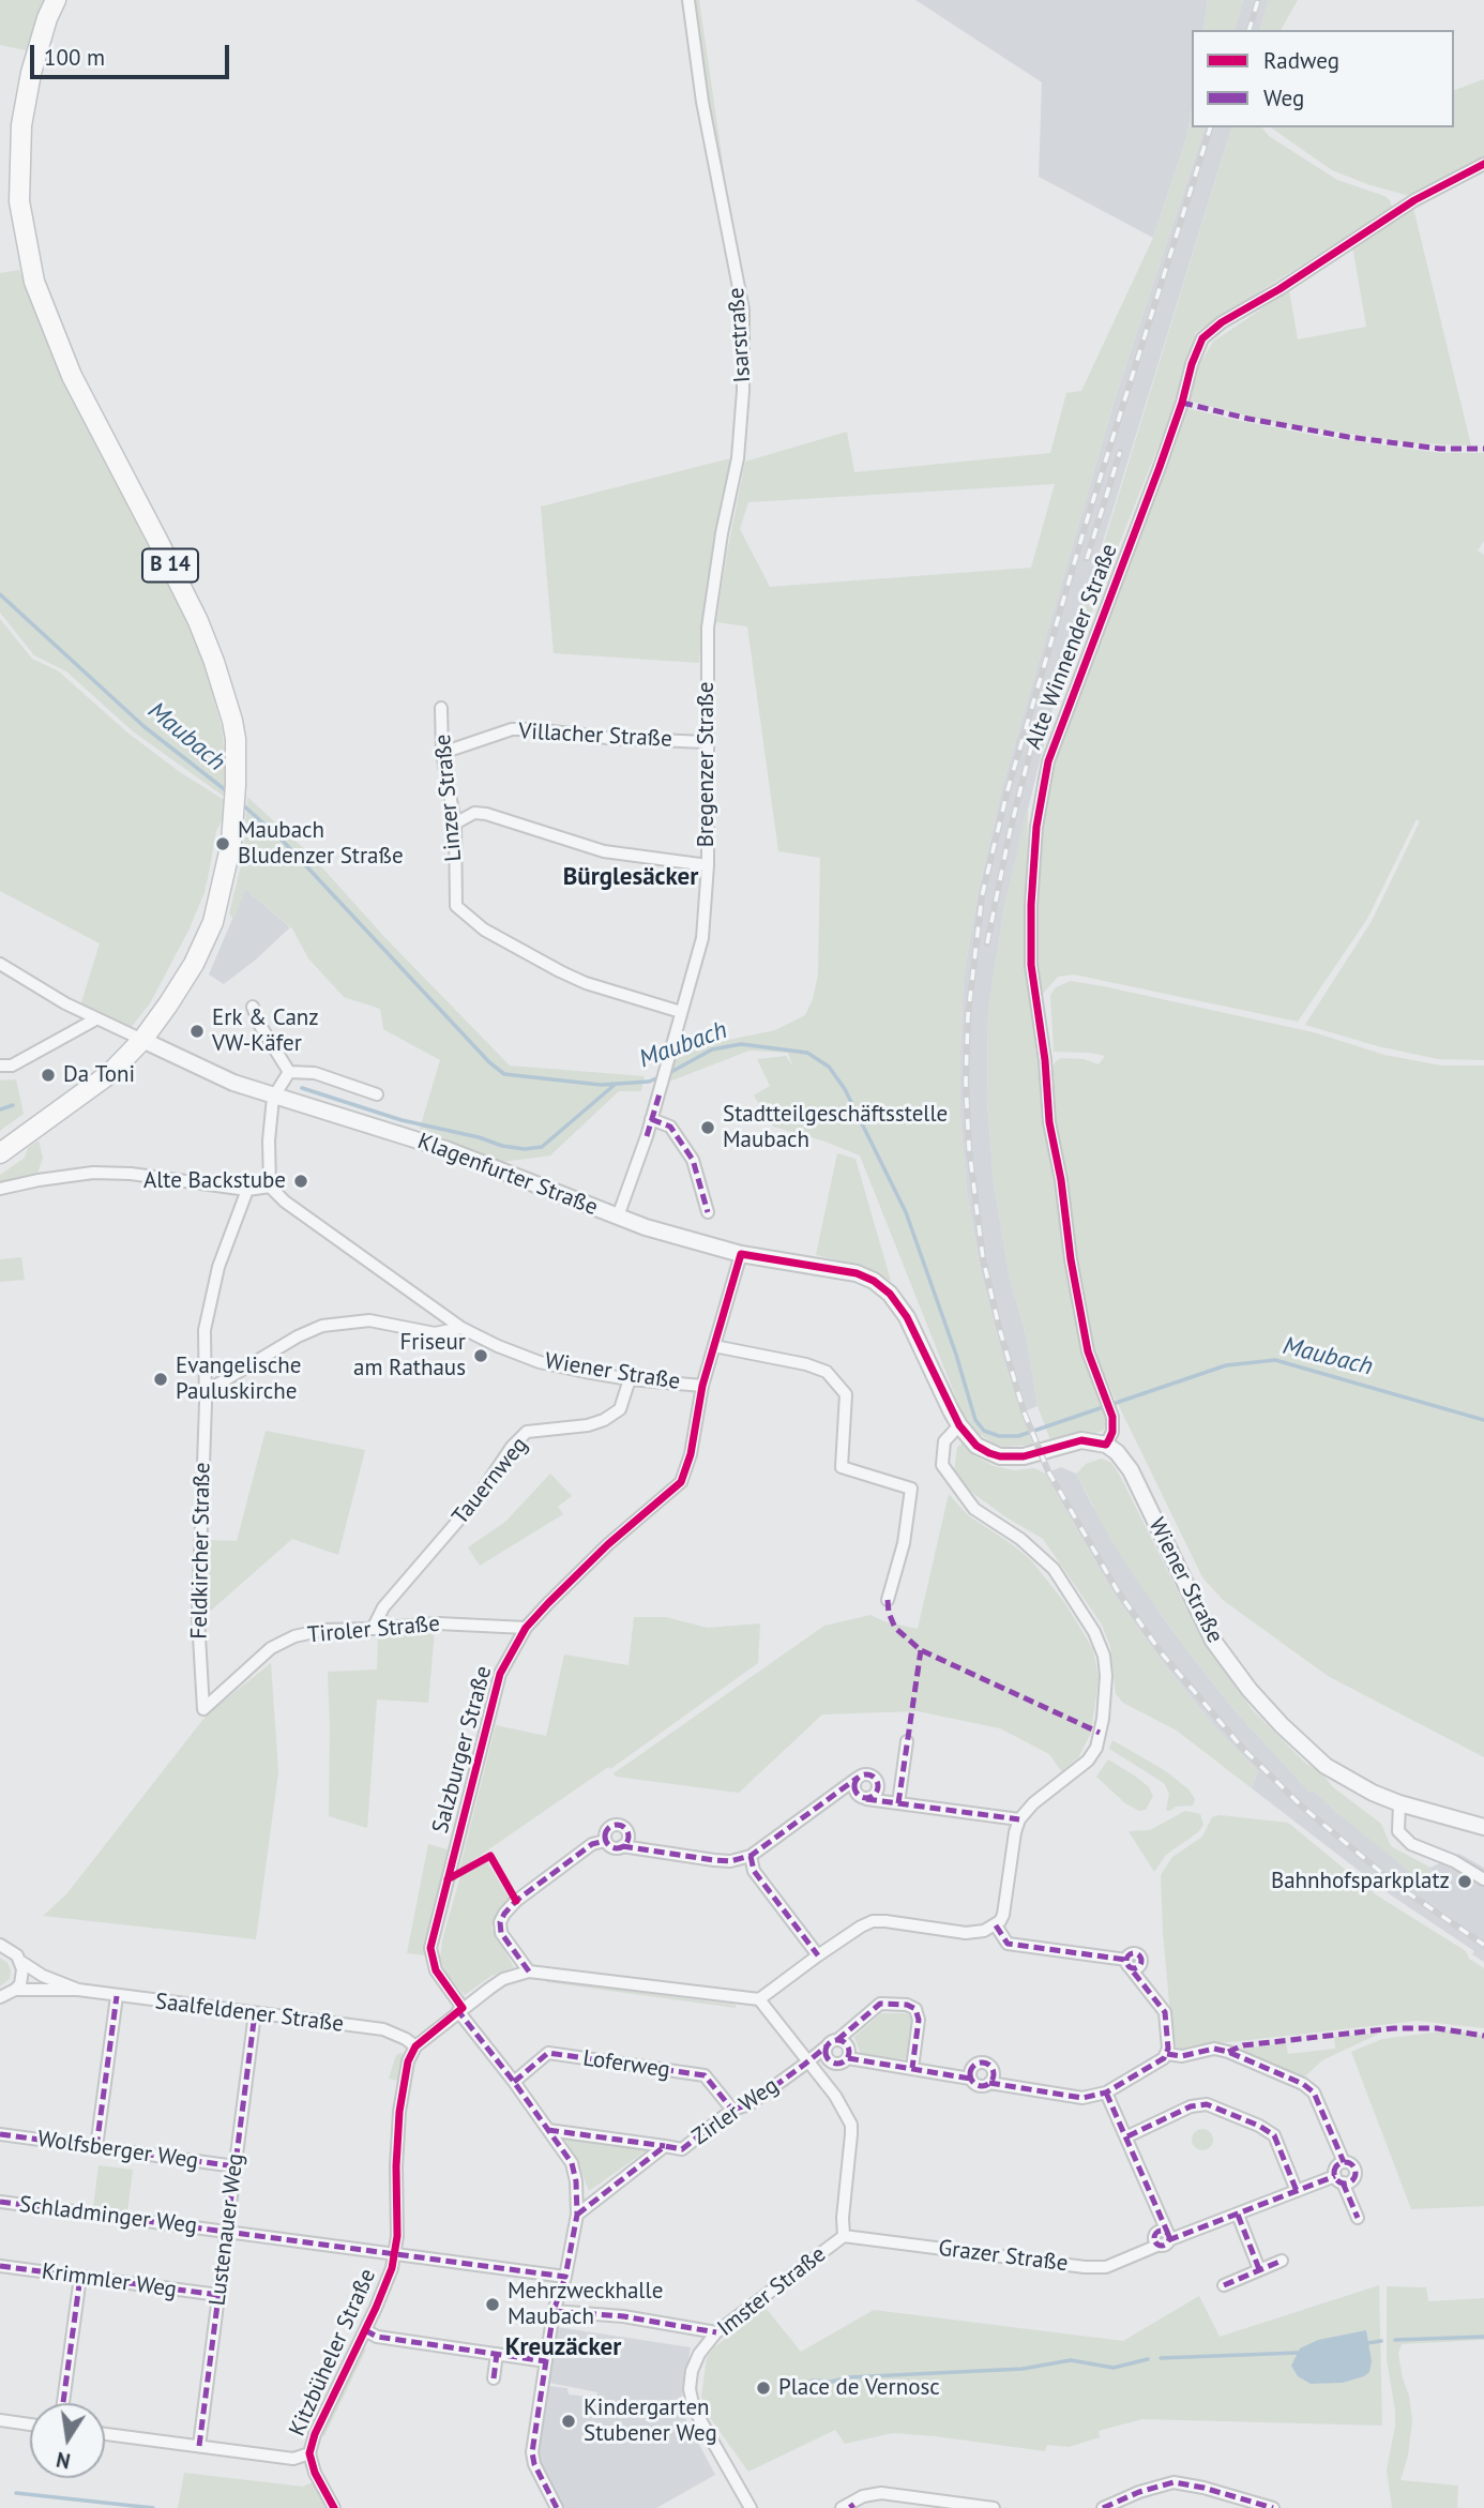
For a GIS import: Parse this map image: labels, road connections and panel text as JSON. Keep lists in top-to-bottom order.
{
  "streets": {
    "main road": ["B 14"],
    "street": [
      "Isarstraße",
      "Alte Winnender Straße",
      "Villacher Straße",
      "Bregenzer Straße",
      "Linzer Straße",
      "Klagenfurter Straße",
      "Wiener Straße",
      "Tauernweg",
      "Feldkircher Straße",
      "Tiroler Straße",
      "Salzburger Straße",
      "Saalfeldener Straße",
      "Loferweg",
      "Zirler Weg",
      "Wolfsberger Weg",
      "Schladminger Weg",
      "Lustenauer Weg",
      "Grazer Straße",
      "Krimmler Weg",
      "Imster Straße",
      "Kitzbüheler Straße"
    ]
  },
  "crossings": [
    ["Isarstraße", "Bregenzer Straße"],
    ["Alte Winnender Straße", "Wiener Straße"],
    ["Villacher Straße", "Bregenzer Straße"],
    ["Villacher Straße", "Linzer Straße"],
    ["Bregenzer Straße", "Linzer Straße"],
    ["Bregenzer Straße", "Klagenfurter Straße"],
    ["Klagenfurter Straße", "Wiener Straße"],
    ["Wiener Straße", "Tauernweg"],
    ["Wiener Straße", "Salzburger Straße"],
    ["Tauernweg", "Tiroler Straße"],
    ["Feldkircher Straße", "Tiroler Straße"],
    ["Tiroler Straße", "Salzburger Straße"],
    ["Salzburger Straße", "Loferweg"],
    ["Salzburger Straße", "Zirler Weg"],
    ["Saalfeldener Straße", "Lustenauer Weg"],
    ["Saalfeldener Straße", "Kitzbüheler Straße"],
    ["Loferweg", "Zirler Weg"],
    ["Zirler Weg", "Imster Straße"],
    ["Wolfsberger Weg", "Lustenauer Weg"],
    ["Schladminger Weg", "Lustenauer Weg"],
    ["Schladminger Weg", "Kitzbüheler Straße"],
    ["Lustenauer Weg", "Krimmler Weg"],
    ["Grazer Straße", "Imster Straße"]
  ],
  "districts": ["Bürglesäcker", "Kreuzäcker"],
  "water": ["Maubach"],
  "places": [
    "Maubach Bludenzer Straße",
    "Erk & Canz VW-Käfer",
    "Da Toni",
    "Stadtteilgeschäftsstelle Maubach",
    "Alte Backstube",
    "Friseur am Rathaus",
    "Evangelische Pauluskirche",
    "Bahnhofsparkplatz",
    "Mehrzweckhalle Maubach",
    "Place de Vernosc",
    "Kindergarten Stubener Weg"
  ],
  "legend": ["Radweg", "Weg"],
  "scale_bar": "100 m",
  "north": "bottom"
}
